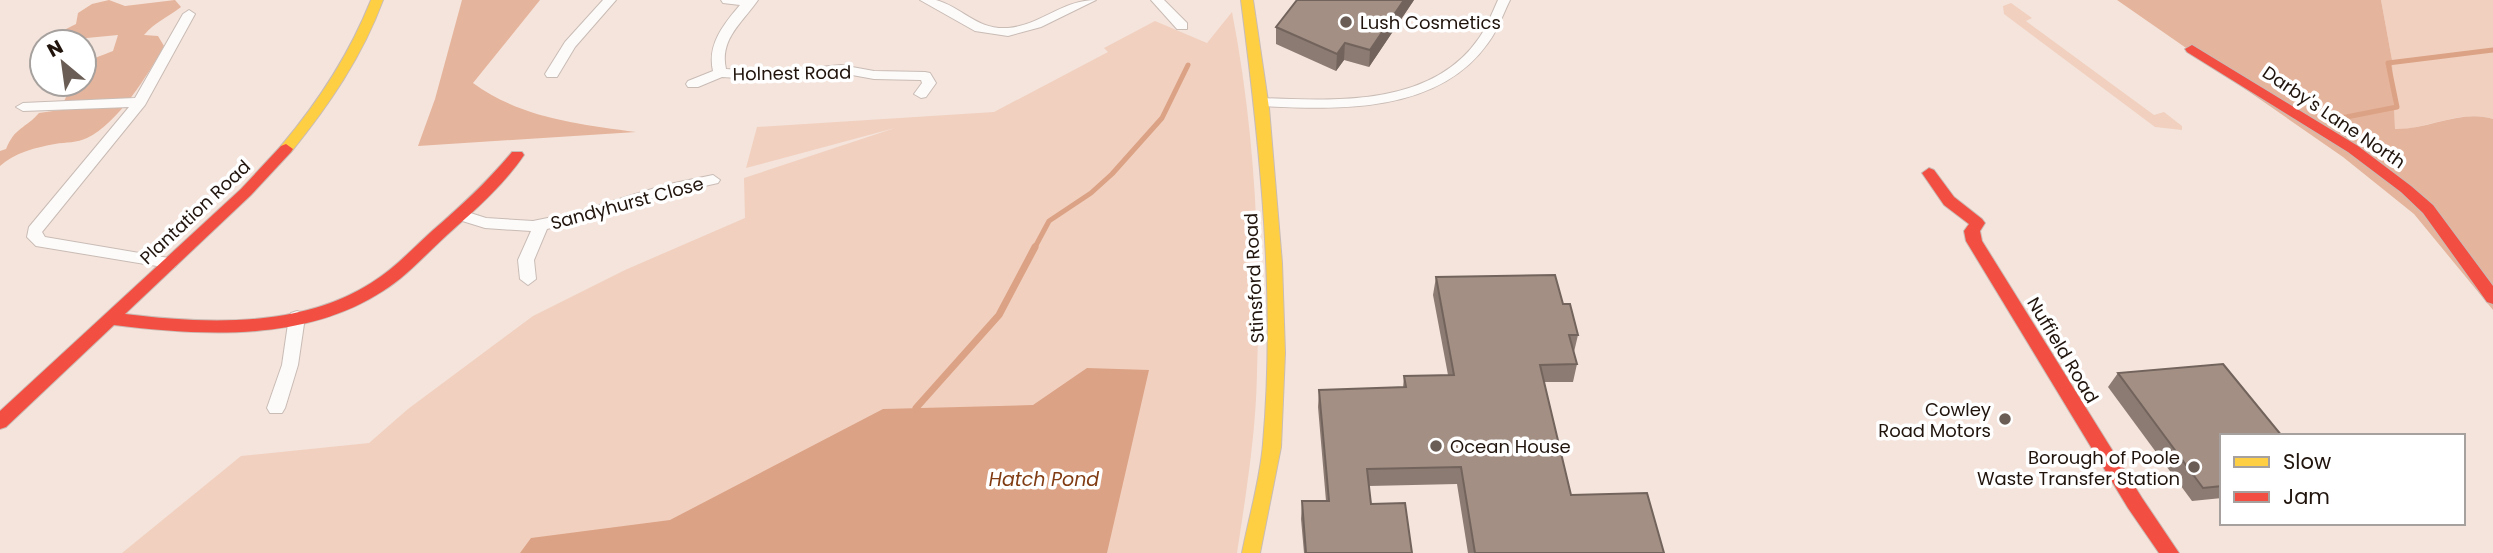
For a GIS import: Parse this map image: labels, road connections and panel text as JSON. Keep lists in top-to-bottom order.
{
  "streets": {
    "street": [
      "Holnest Road",
      "Darby's Lane North",
      "Sandyhurst Close",
      "Plantation Road",
      "Stinsford Road",
      "Nuffield Road"
    ]
  },
  "water": ["Hatch Pond"],
  "places": [
    "Lush Cosmetics",
    "Cowley Road Motors",
    "Ocean House",
    "Borough of Poole Waste Transfer Station"
  ],
  "legend": ["Slow", "Jam"],
  "north": "top left"
}
